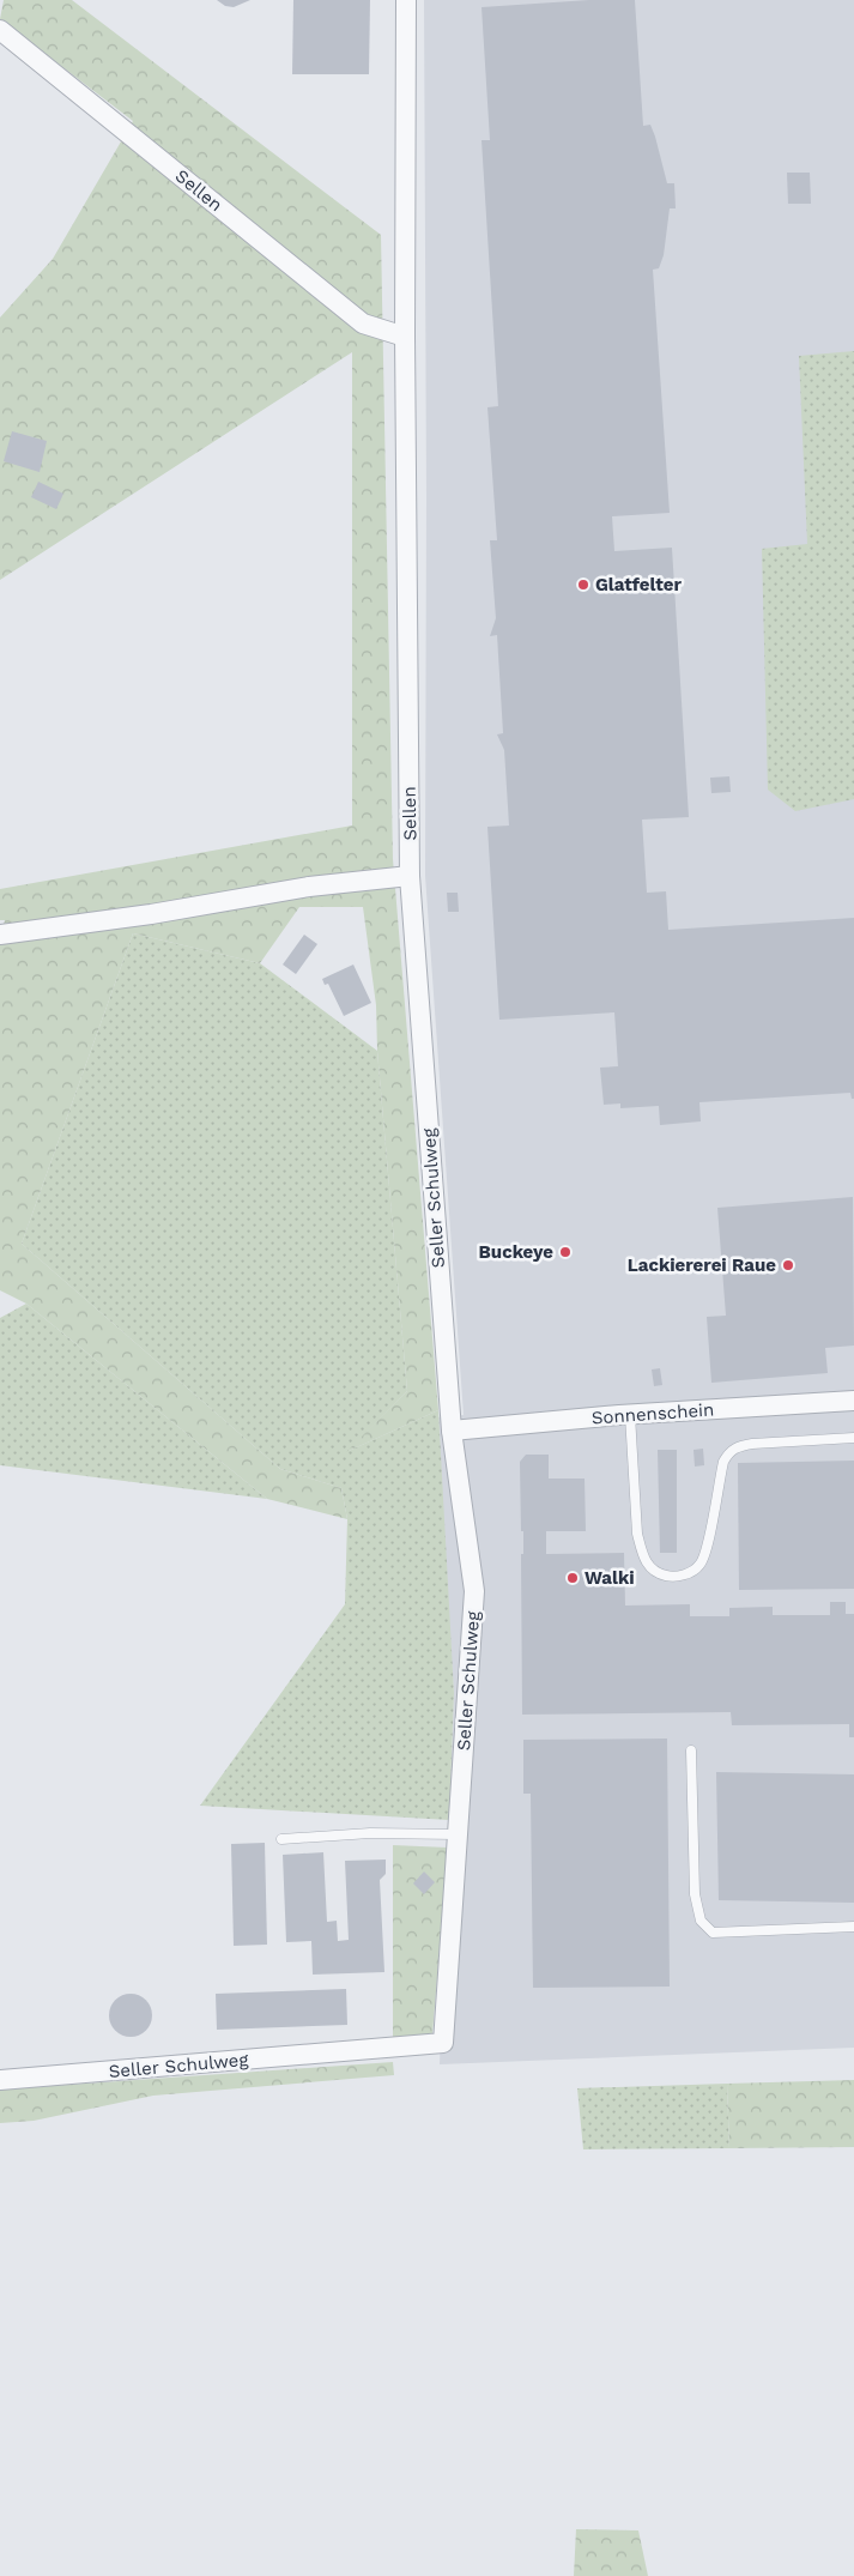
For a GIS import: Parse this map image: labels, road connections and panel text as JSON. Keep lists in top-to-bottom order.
{
  "streets": {
    "street": ["Sellen", "Seller Schulweg", "Sonnenschein"]
  },
  "crossings": [
    ["Sellen", "Seller Schulweg"],
    ["Seller Schulweg", "Sonnenschein"]
  ],
  "places": [
    "Glatfelter",
    "Buckeye",
    "Lackiererei Raue",
    "Walki"
  ]
}
